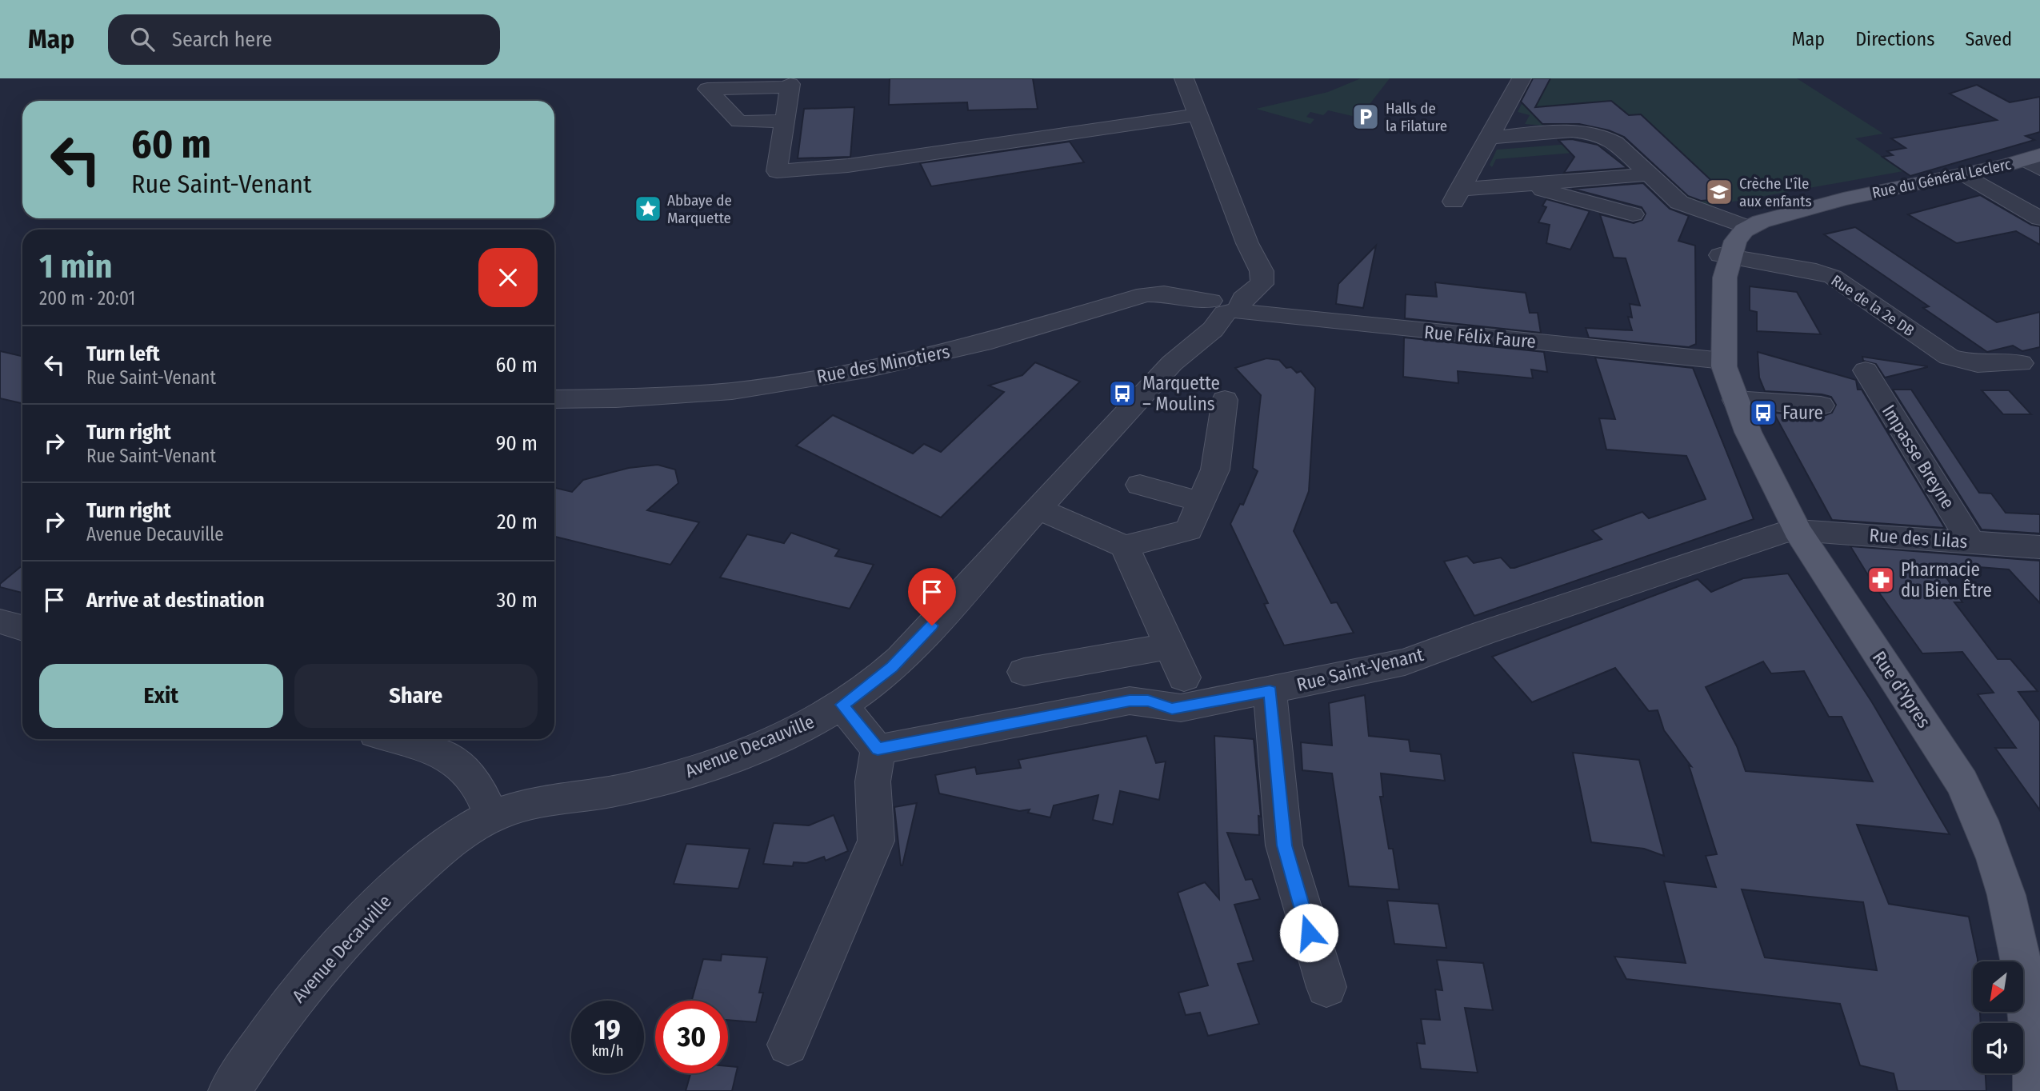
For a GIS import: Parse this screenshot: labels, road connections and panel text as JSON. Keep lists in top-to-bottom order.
{
  "streets": {
    "main road": ["Rue du Général Leclerc", "Rue d'Ypres"],
    "street": [
      "Rue de la 2e DB",
      "Rue Félix Faure",
      "Rue des Minotiers",
      "Impasse Breyne",
      "Rue des Lilas",
      "Rue Saint-Venant",
      "Avenue Decauville"
    ]
  },
  "crossings": [
    ["Rue du Général Leclerc", "Rue de la 2e DB"],
    ["Rue du Général Leclerc", "Rue d'Ypres"],
    ["Rue Félix Faure", "Rue des Minotiers"],
    ["Rue Félix Faure", "Rue d'Ypres"],
    ["Rue Félix Faure", "Avenue Decauville"],
    ["Rue des Minotiers", "Avenue Decauville"],
    ["Impasse Breyne", "Rue des Lilas"],
    ["Rue des Lilas", "Rue Saint-Venant"],
    ["Rue des Lilas", "Rue d'Ypres"],
    ["Rue Saint-Venant", "Rue d'Ypres"]
  ],
  "places": {
    "parking": ["Halls de la Filature"],
    "school or university": ["Crèche L'île aux enfants"],
    "place": ["Abbaye de Marquette"],
    "bus stop": ["Marquette – Moulins", "Faure"],
    "pharmacy": ["Pharmacie du Bien Être"]
  },
  "north": "bottom left",
  "page": {
    "header": "Map",
    "search": "Search here",
    "nav": ["Map", "Directions", "Saved"],
    "turn": ["60 m", "Rue Saint-Venant"],
    "heading": ["1 min", "200 m · 20:01"],
    "list": [
      {
        "name": "Turn left",
        "note": "Rue Saint-Venant",
        "value": "60 m"
      },
      {
        "name": "Turn right",
        "note": "Rue Saint-Venant",
        "value": "90 m"
      },
      {
        "name": "Turn right",
        "note": "Avenue Decauville",
        "value": "20 m"
      },
      {
        "name": "Arrive at destination",
        "value": "30 m"
      }
    ],
    "buttons": ["Exit", "Share"],
    "speed": "19 km/h",
    "limit": "30"
  }
}
